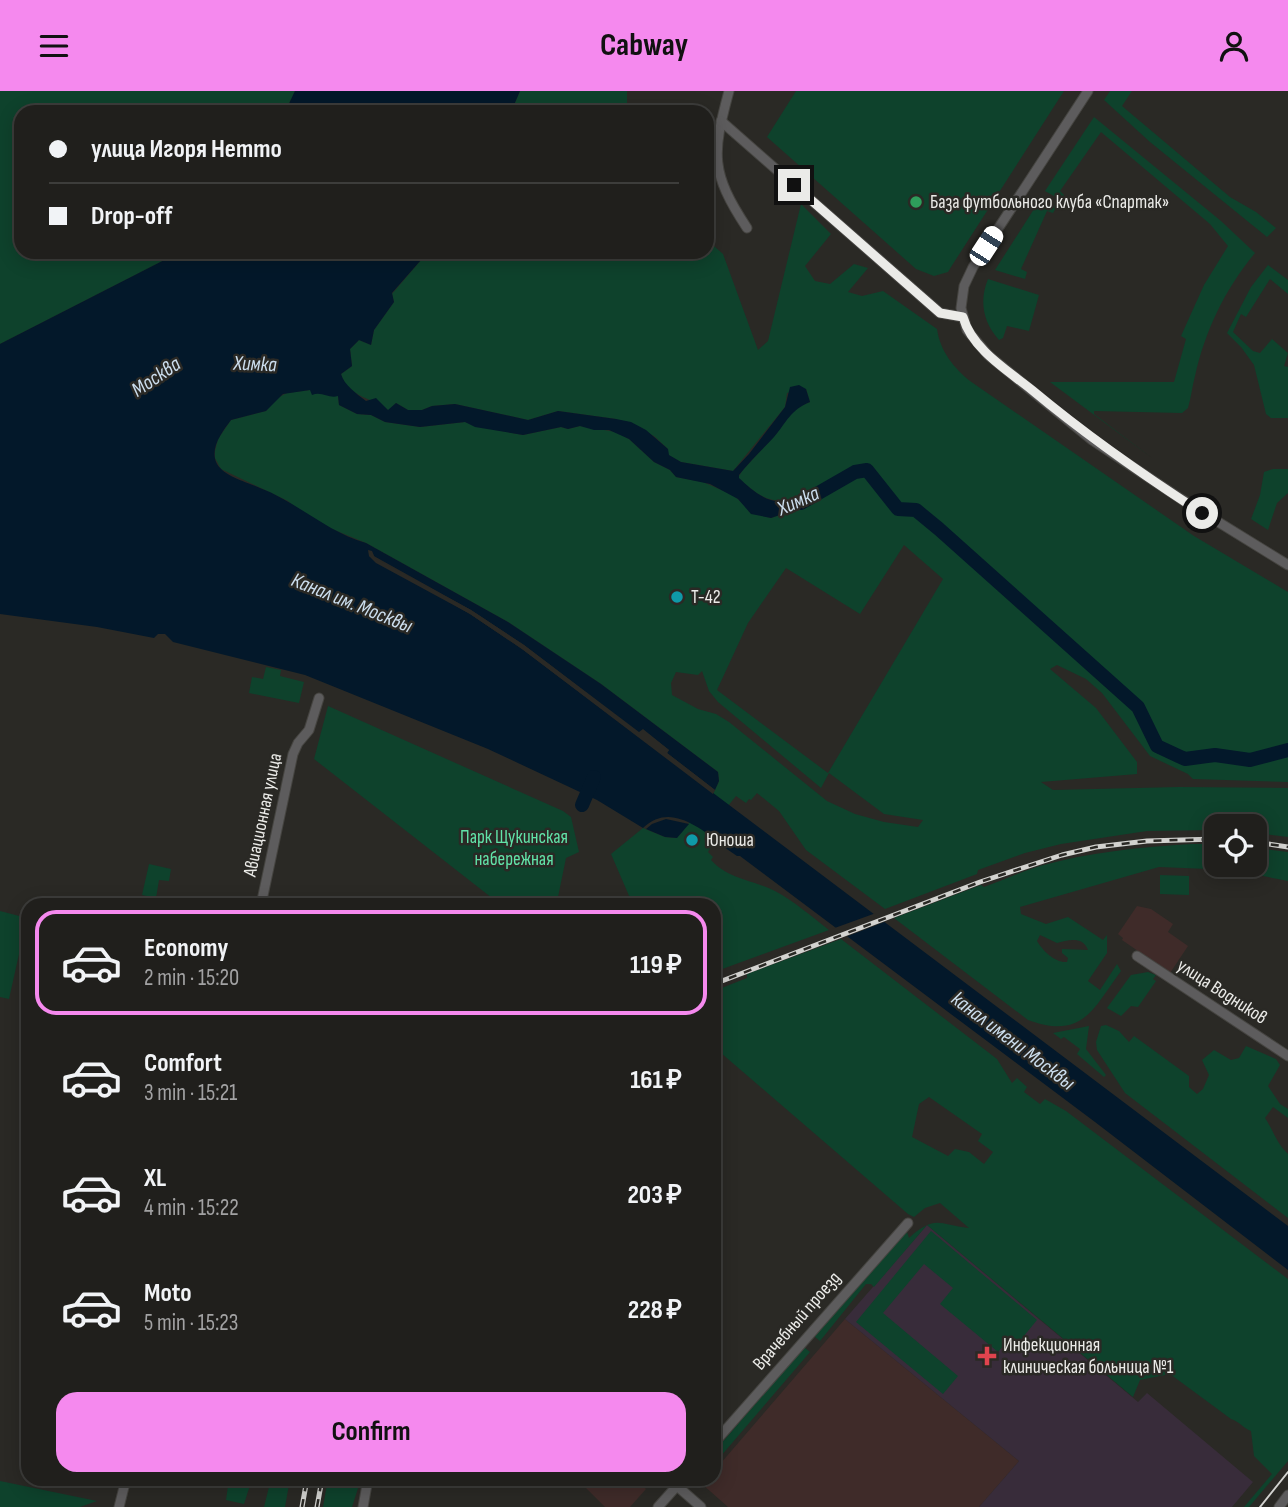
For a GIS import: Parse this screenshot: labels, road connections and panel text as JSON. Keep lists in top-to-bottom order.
{
  "streets": {
    "street": ["Авиационная улица", "улица Водников", "Врачебный проезд"]
  },
  "water": [
    "Химка",
    "Москва",
    "Канал им. Москвы",
    "канал имени Москвы"
  ],
  "parks": ["Парк Щукинская набережная"],
  "places": {
    "other": ["База футбольного клуба «Спартак»", "Т-42", "Юноша"],
    "health": ["Инфекционная клиническая больница №1"]
  },
  "page": {
    "header": "Cabway",
    "banner": ["улица Игоря Нетто", "Drop-off"],
    "list": [
      {
        "name": "Economy",
        "note": "2 min · 15:20",
        "value": "119 ₽"
      },
      {
        "name": "Comfort",
        "note": "3 min · 15:21",
        "value": "161 ₽"
      },
      {
        "name": "XL",
        "note": "4 min · 15:22",
        "value": "203 ₽"
      },
      {
        "name": "Moto",
        "note": "5 min · 15:23",
        "value": "228 ₽"
      }
    ],
    "buttons": "Confirm"
  }
}
